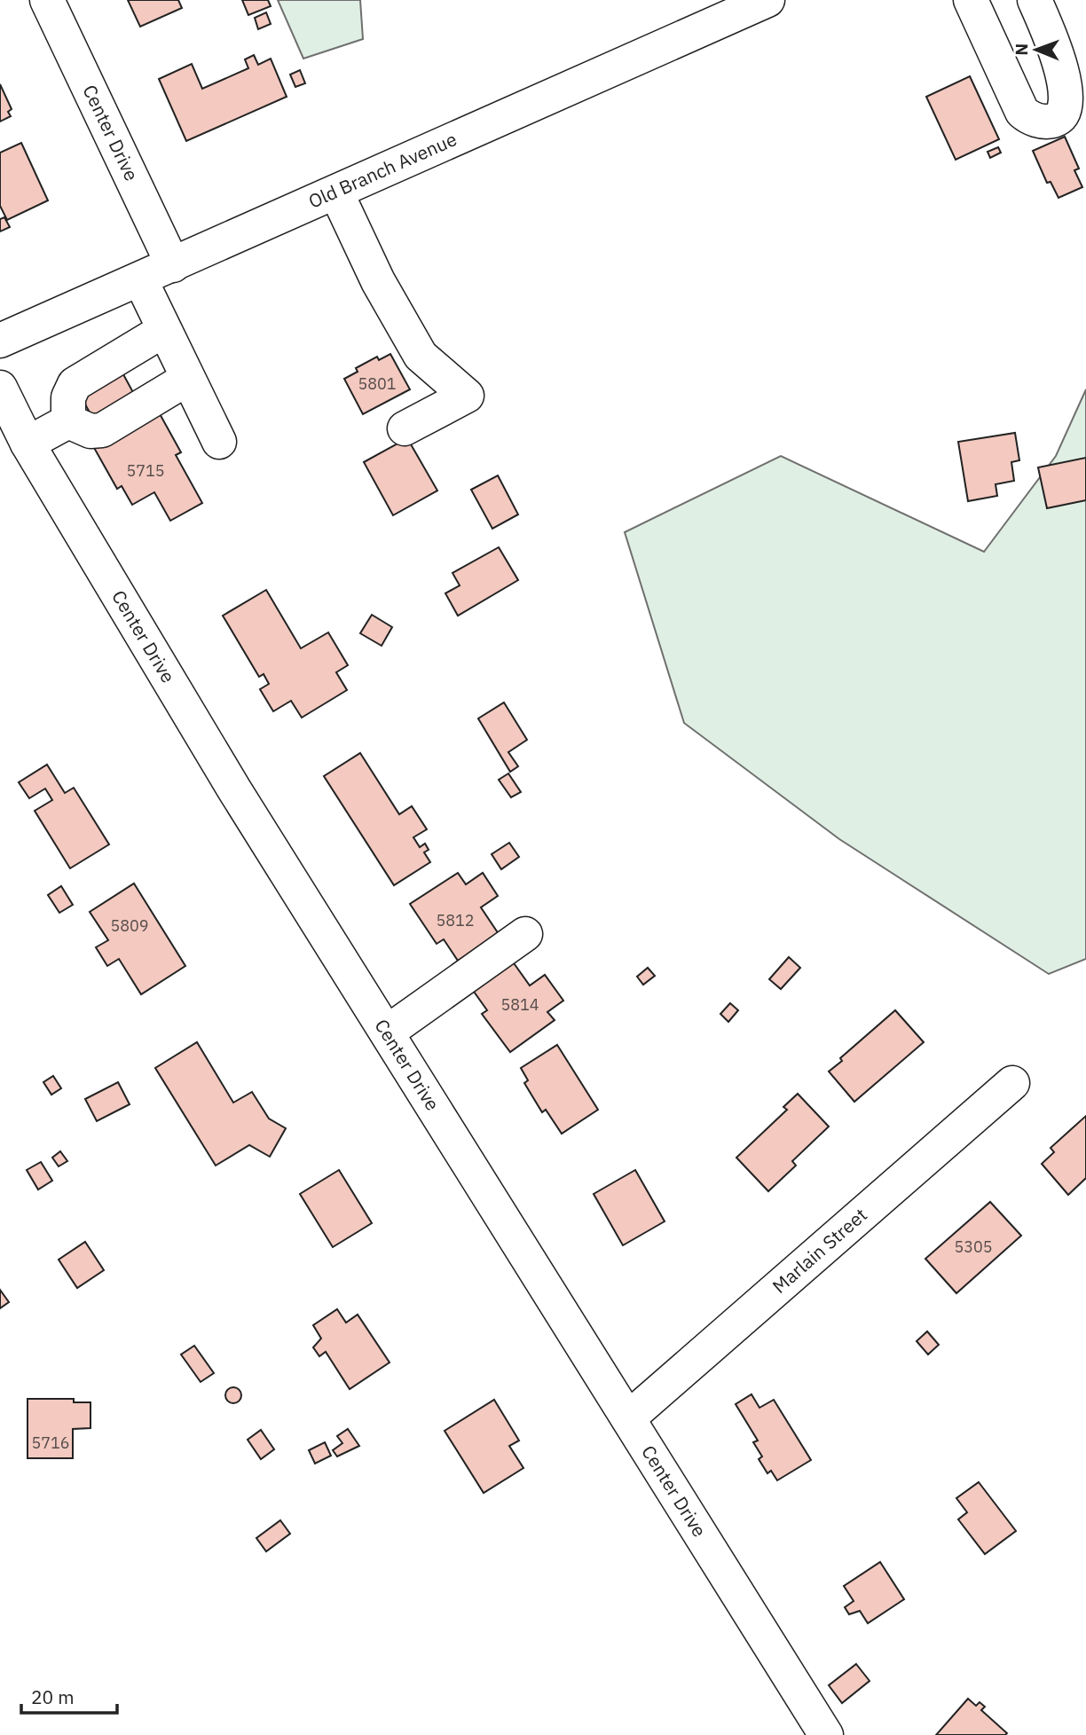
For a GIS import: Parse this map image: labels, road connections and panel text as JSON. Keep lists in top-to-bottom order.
{
  "streets": {
    "street": ["Center Drive", "Old Branch Avenue", "Marlain Street"]
  },
  "crossings": [
    ["Center Drive", "Old Branch Avenue"],
    ["Center Drive", "Marlain Street"]
  ],
  "house_numbers": [
    "5801",
    "5715",
    "5812",
    "5809",
    "5814",
    "5305",
    "5716"
  ],
  "scale_bar": "20 m",
  "north": "left"
}
